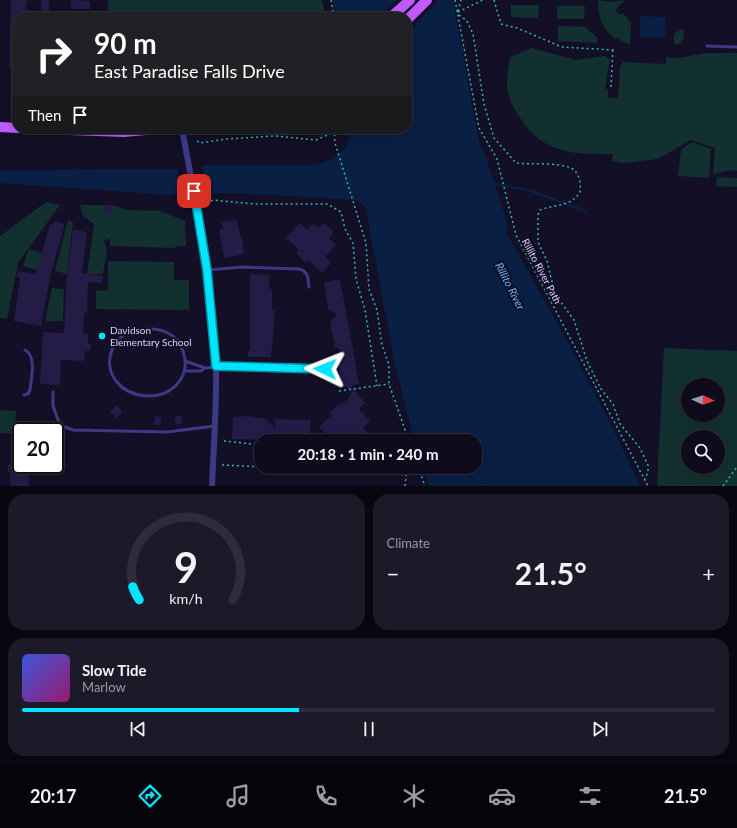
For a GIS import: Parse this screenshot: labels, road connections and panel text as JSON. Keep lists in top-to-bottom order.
{
  "streets": {
    "path": ["Rillito River Path"]
  },
  "water": ["Rillito River"],
  "places": ["Davidson Elementary School"],
  "north": "right",
  "page": {
    "turn": ["90 m", "East Paradise Falls Drive"],
    "then": "Then",
    "limit": "20",
    "trip": "20:18 · 1 min · 240 m",
    "tile": "Climate",
    "heat": ["−", "21.5°", "+"],
    "song": ["Slow Tide", "Marlow"],
    "tabs": ["20:17", "21.5°"],
    "gauge": ["9", "km/h"]
  }
}
